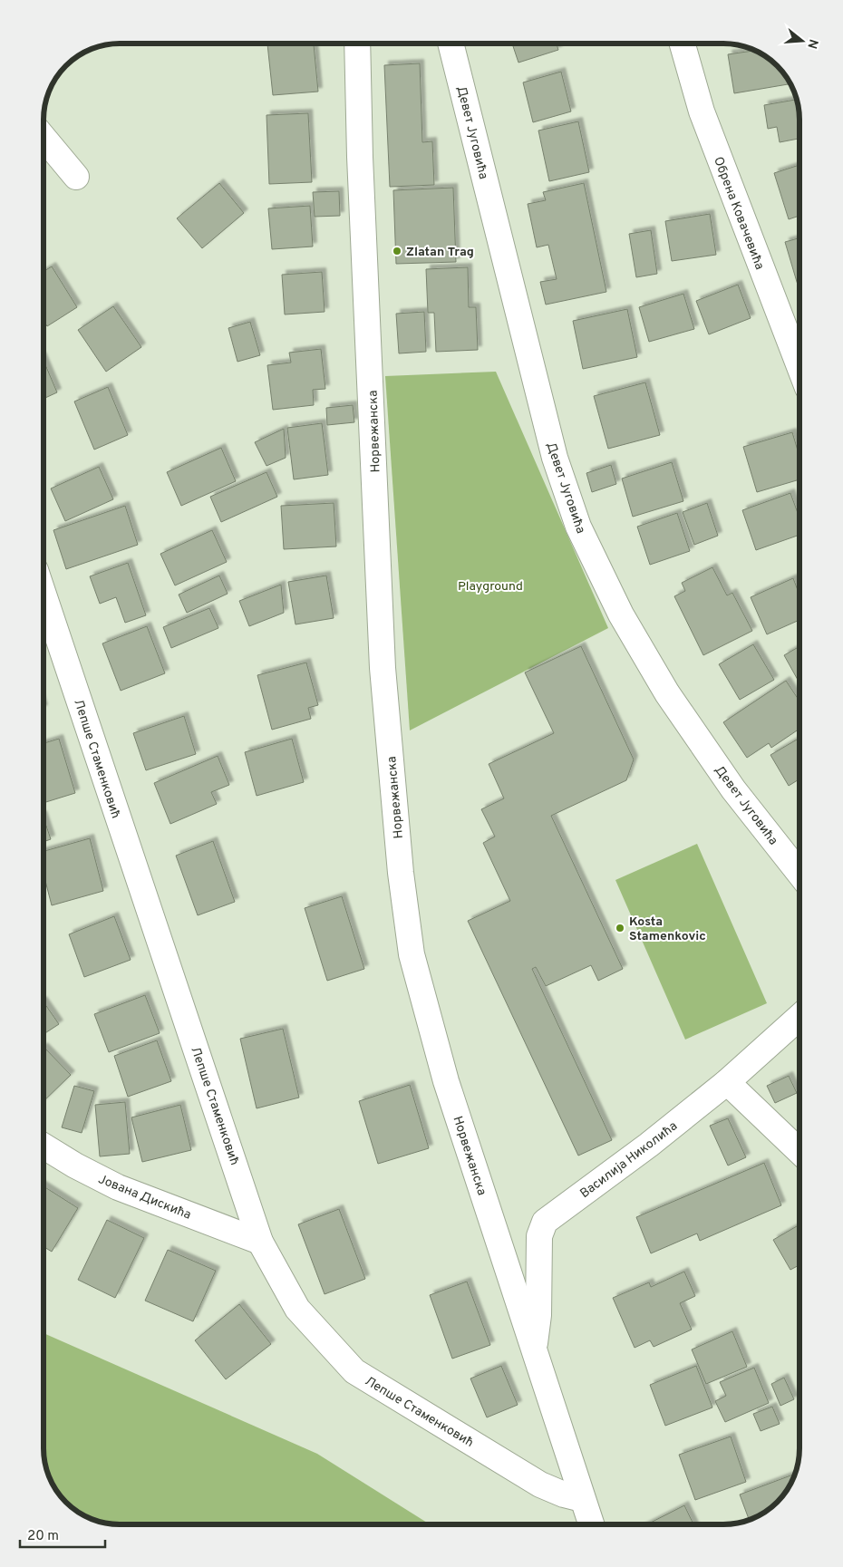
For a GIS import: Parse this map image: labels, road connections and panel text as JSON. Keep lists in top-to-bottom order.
{
  "streets": {
    "street": [
      "Девет Југовића",
      "Обрена Ковачевића",
      "Норвежанска",
      "Лепше Стаменковић",
      "Василија Николића",
      "Јована Дискића"
    ]
  },
  "crossings": [
    ["Норвежанска", "Лепше Стаменковић"],
    ["Норвежанска", "Василија Николића"],
    ["Лепше Стаменковић", "Јована Дискића"]
  ],
  "parks": ["Playground"],
  "places": ["Zlatan Trag", "Kosta Stamenkovic"],
  "scale_bar": "20 m",
  "north": "right"
}
